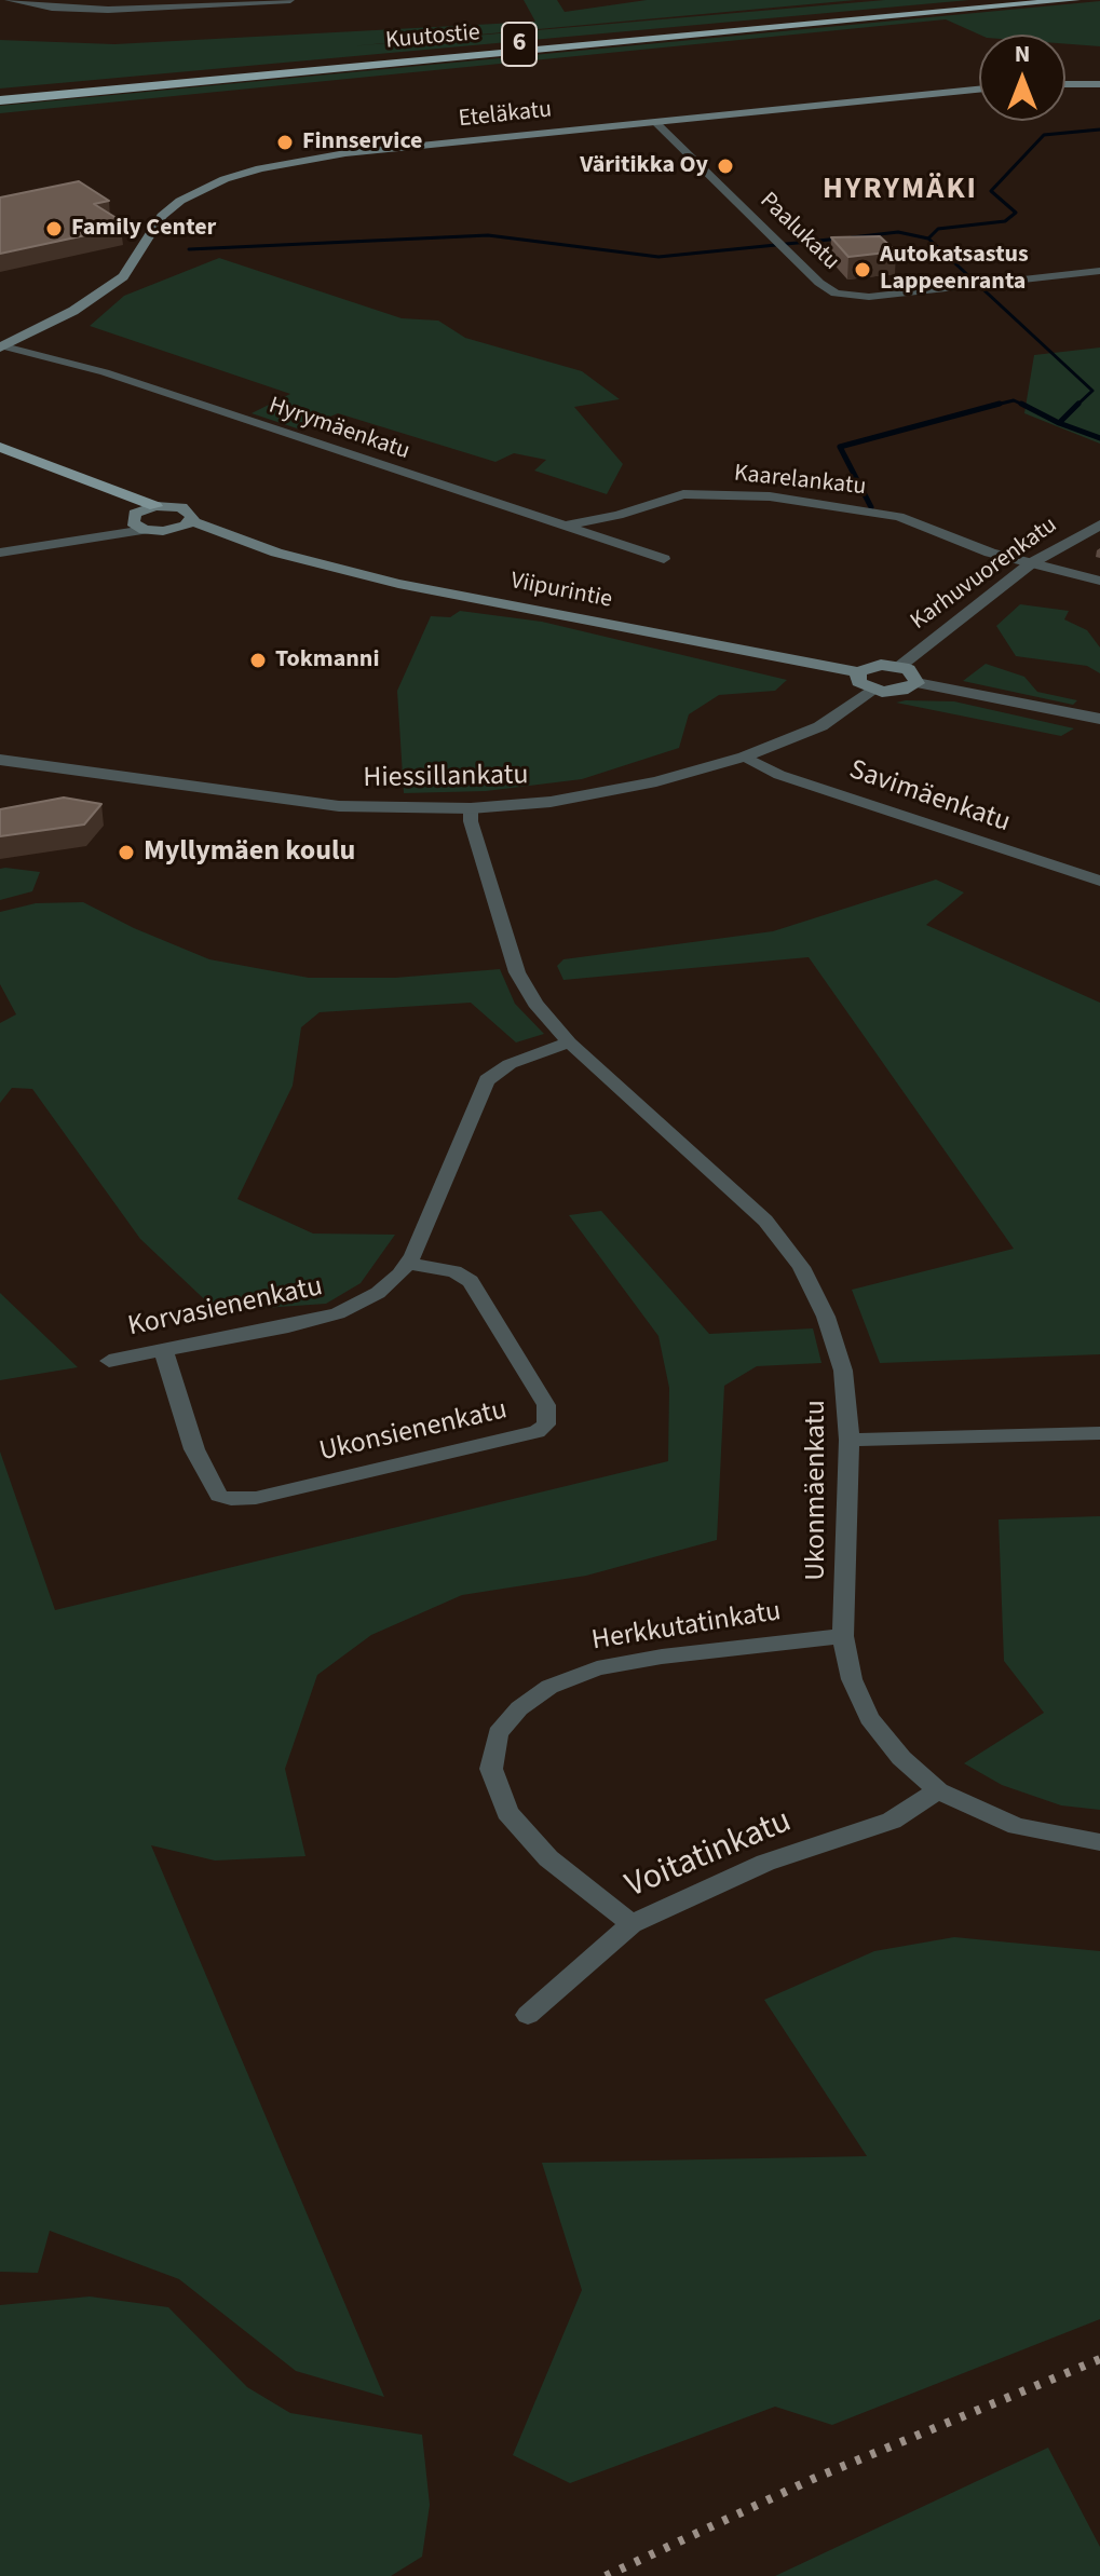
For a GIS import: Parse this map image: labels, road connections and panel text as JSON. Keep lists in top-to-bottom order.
{
  "streets": {
    "highway": ["Kuutostie", "6"],
    "main road": ["Eteläkatu", "Viipurintie"],
    "street": [
      "Paalukatu",
      "Hyrymäenkatu",
      "Kaarelankatu",
      "Karhuvuorenkatu",
      "Hiessillankatu",
      "Savimäenkatu",
      "Korvasienenkatu",
      "Ukonsienenkatu",
      "Ukonmäenkatu",
      "Herkkutatinkatu",
      "Voitatinkatu"
    ]
  },
  "crossings": [
    ["Eteläkatu", "Paalukatu"],
    ["Eteläkatu", "Hyrymäenkatu"],
    ["Hyrymäenkatu", "Kaarelankatu"],
    ["Kaarelankatu", "Karhuvuorenkatu"],
    ["Karhuvuorenkatu", "Viipurintie"],
    ["Hiessillankatu", "Savimäenkatu"],
    ["Hiessillankatu", "Ukonmäenkatu"],
    ["Korvasienenkatu", "Ukonsienenkatu"],
    ["Korvasienenkatu", "Ukonmäenkatu"],
    ["Ukonmäenkatu", "Herkkutatinkatu"],
    ["Ukonmäenkatu", "Voitatinkatu"],
    ["Herkkutatinkatu", "Voitatinkatu"]
  ],
  "districts": ["HYRYMÄKI"],
  "places": [
    "Finnservice",
    "Väritikka Oy",
    "Family Center",
    "Autokatsastus Lappeenranta",
    "Tokmanni",
    "Myllymäen koulu"
  ],
  "north": "top"
}
